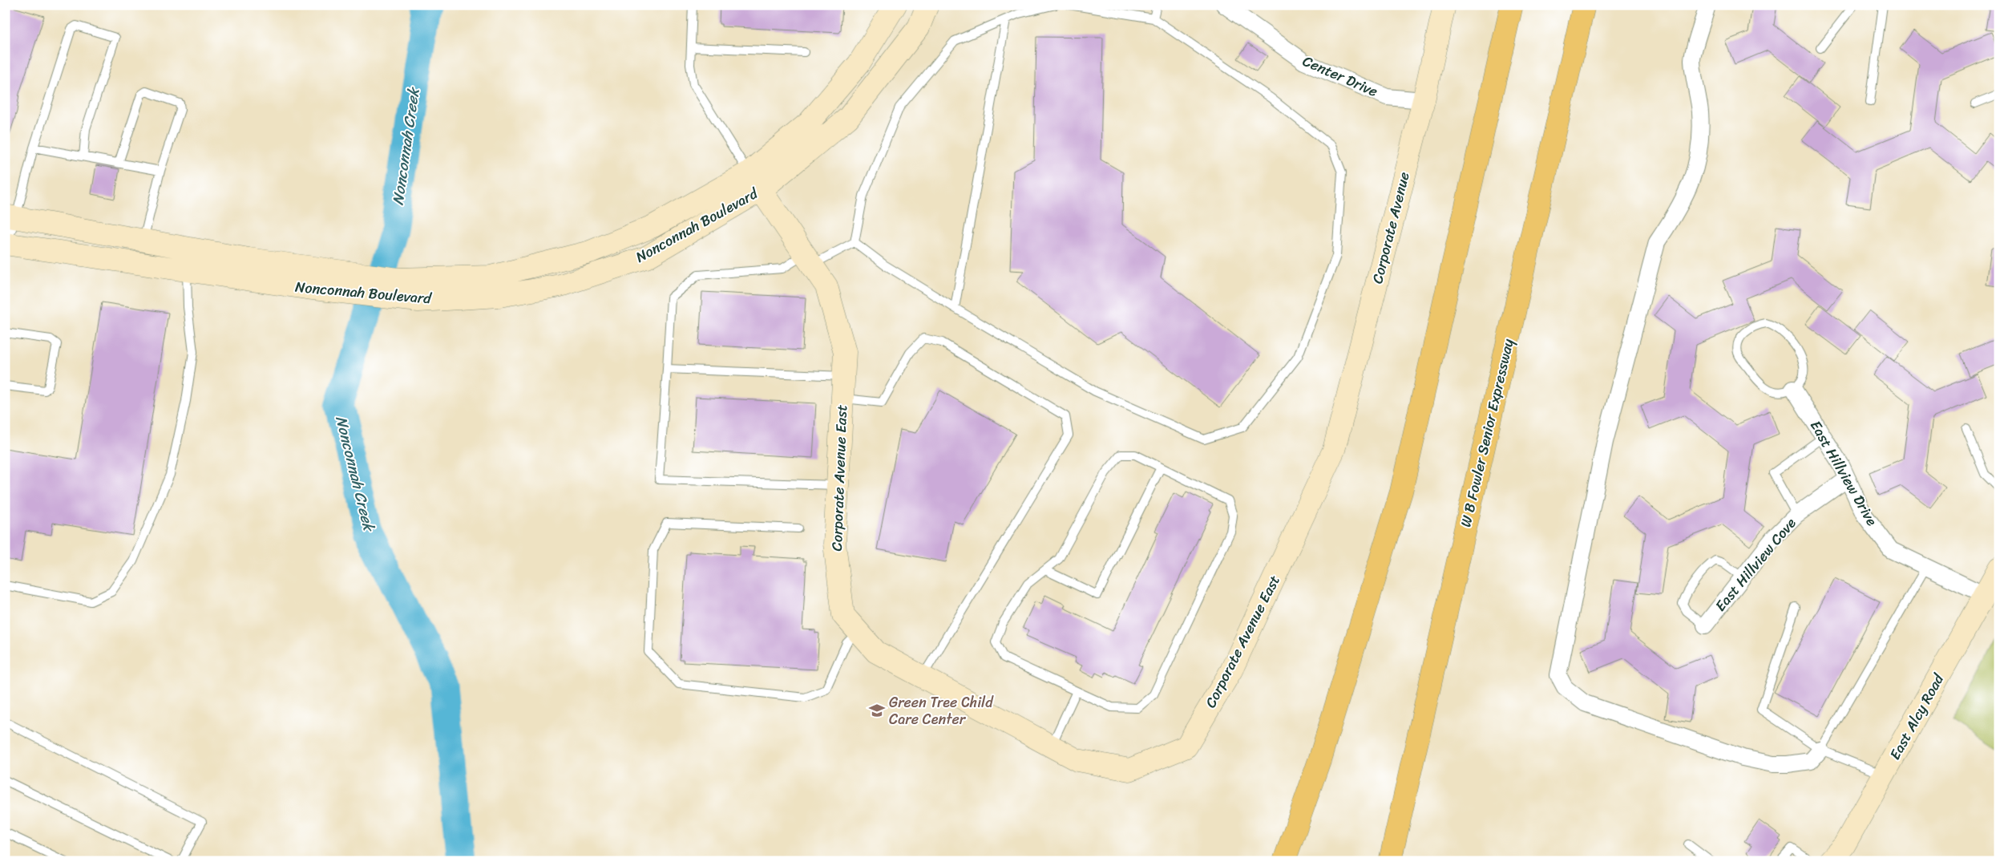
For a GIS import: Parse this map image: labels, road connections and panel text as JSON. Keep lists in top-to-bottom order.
{
  "streets": {
    "highway": ["W B Fowler Senior Expressway"],
    "street": [
      "Center Drive",
      "Nonconnah Boulevard",
      "Corporate Avenue",
      "East Hillview Drive",
      "Corporate Avenue East",
      "East Hillview Cove",
      "East Alcy Road"
    ]
  },
  "crossings": [
    ["Center Drive", "Corporate Avenue"],
    ["Nonconnah Boulevard", "Corporate Avenue East"],
    ["Corporate Avenue", "Corporate Avenue East"],
    ["East Hillview Drive", "East Hillview Cove"],
    ["East Hillview Drive", "East Alcy Road"]
  ],
  "water": ["Nonconnah Creek"],
  "places": {
    "school or university": ["Green Tree Child Care Center"]
  }
}
